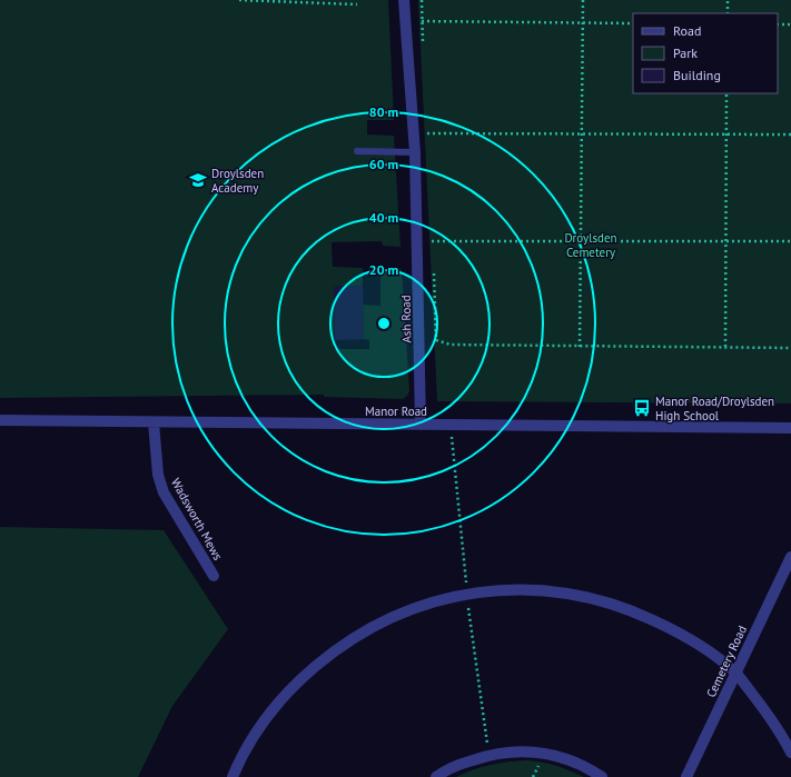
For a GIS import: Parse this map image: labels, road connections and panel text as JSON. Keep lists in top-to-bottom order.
{
  "streets": {
    "street": [
      "Ash Road",
      "Manor Road",
      "Wadsworth Mews",
      "Cemetery Road"
    ]
  },
  "crossings": [
    ["Ash Road", "Manor Road"],
    ["Manor Road", "Wadsworth Mews"]
  ],
  "parks": ["Droylsden Cemetery"],
  "places": {
    "school or university": ["Droylsden Academy"],
    "bus stop": ["Manor Road/Droylsden High School"]
  },
  "legend": ["Road", "Park", "Building"],
  "rings": [
    "80 m",
    "60 m",
    "40 m",
    "20 m"
  ]
}
